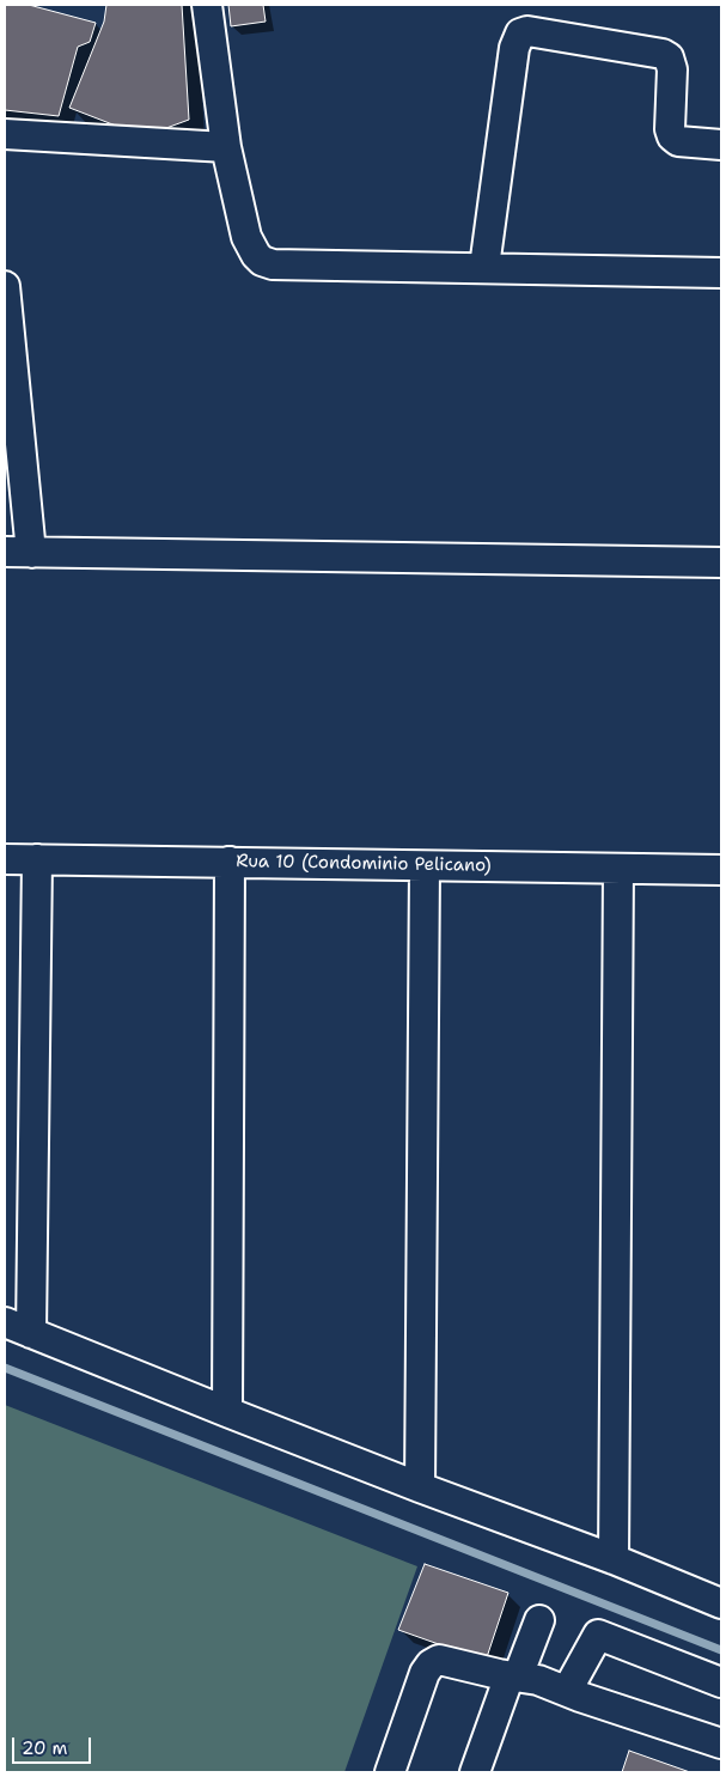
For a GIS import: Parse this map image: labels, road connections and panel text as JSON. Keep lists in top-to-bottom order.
{
  "streets": {
    "street": ["Rua 10 (Condominio Pelicano)"]
  },
  "scale_bar": "20 m"
}
